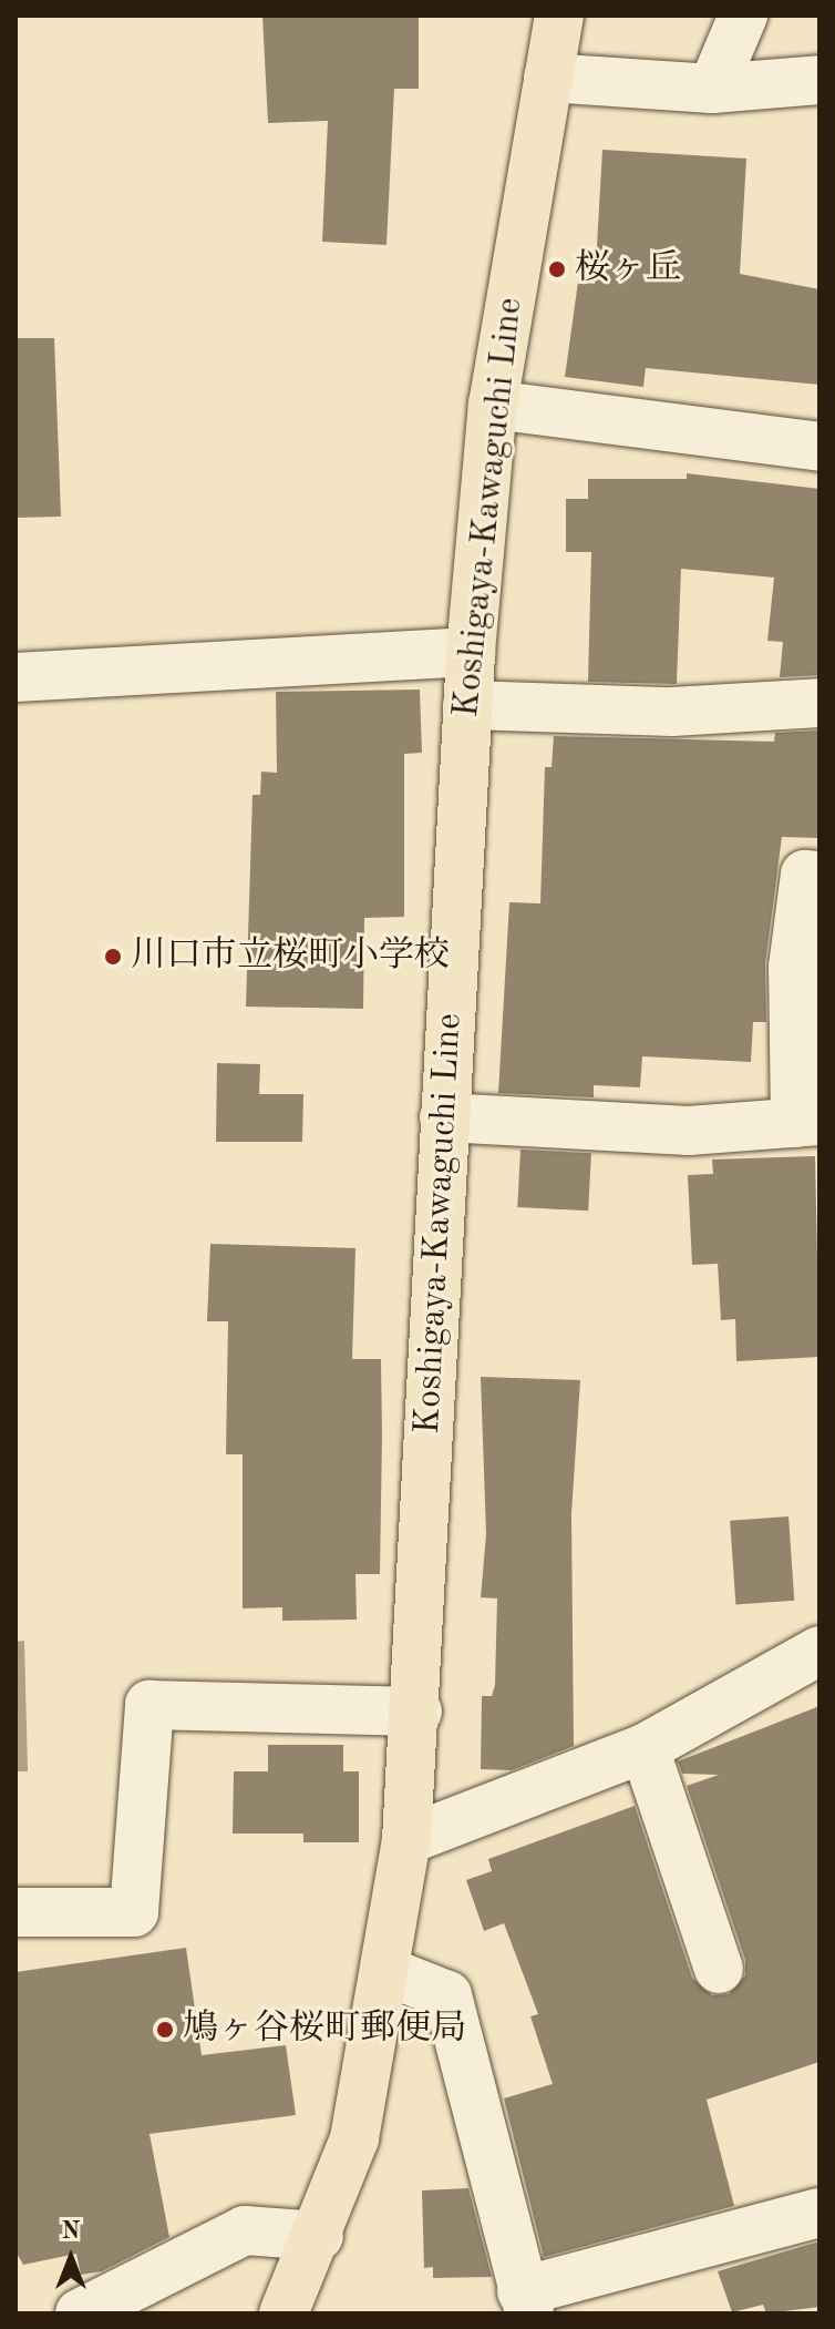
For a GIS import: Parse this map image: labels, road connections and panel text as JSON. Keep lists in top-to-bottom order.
{
  "streets": {
    "main road": ["Koshigaya-Kawaguchi Line"]
  },
  "places": ["桜ヶ丘", "川口市立桜町小学校", "鳩ヶ谷桜町郵便局"],
  "north": "top"
}
